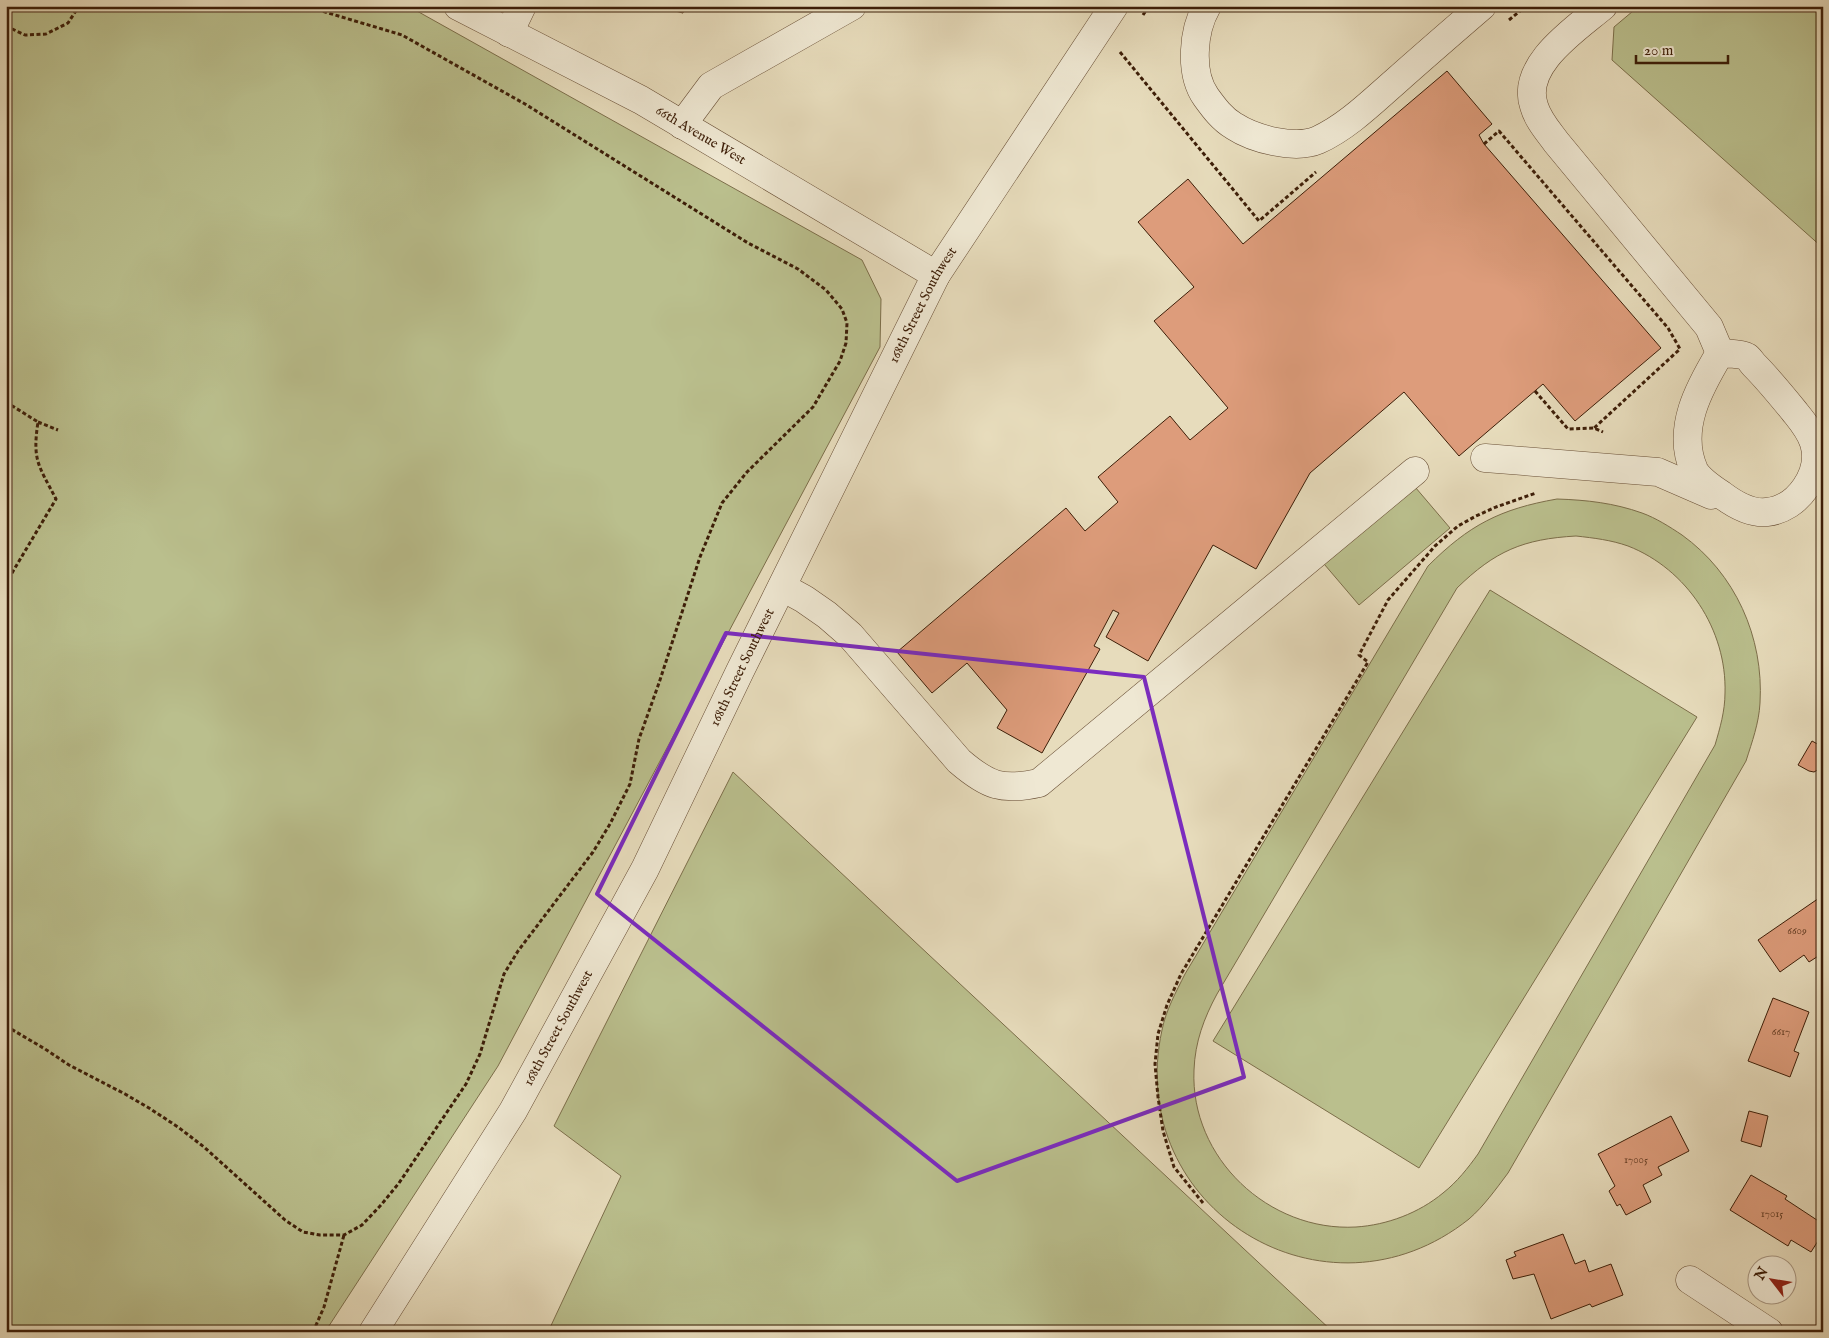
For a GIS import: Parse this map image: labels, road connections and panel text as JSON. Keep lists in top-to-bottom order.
{
  "streets": {
    "street": ["66th Avenue West", "168th Street Southwest"]
  },
  "crossings": [
    ["66th Avenue West", "168th Street Southwest"]
  ],
  "house_numbers": [
    "6609",
    "6617",
    "17005",
    "17015"
  ],
  "scale_bar": "20 m",
  "north": "top left"
}
